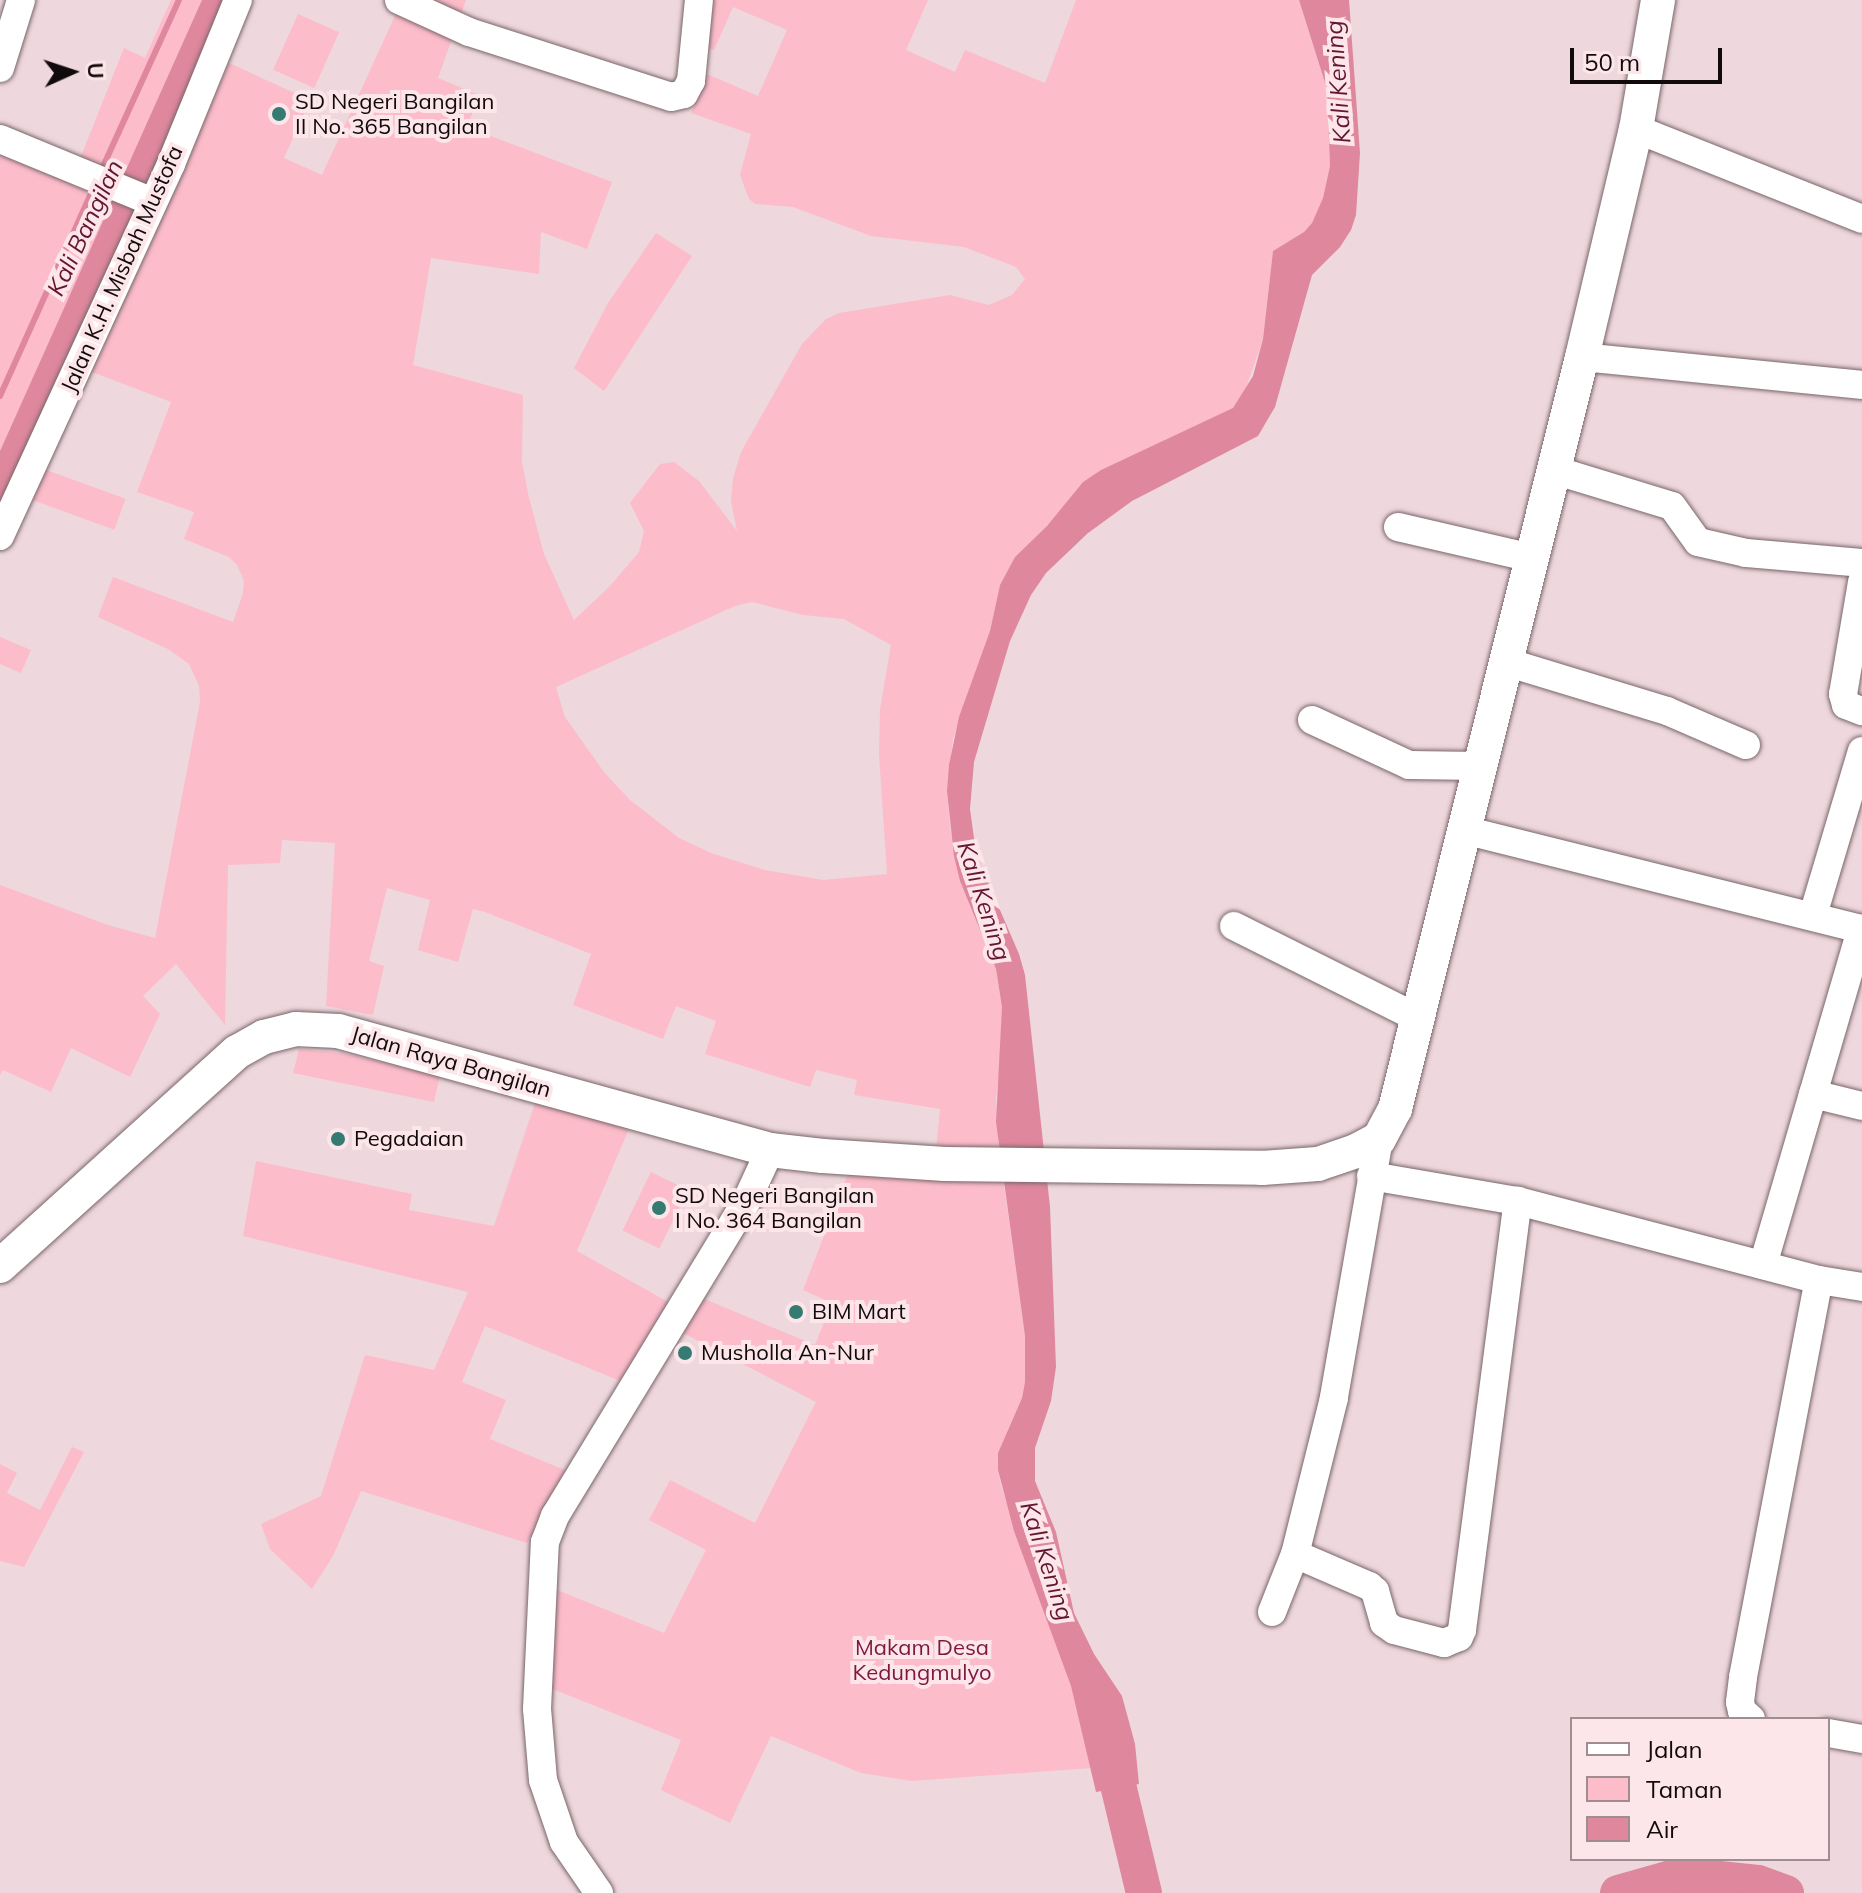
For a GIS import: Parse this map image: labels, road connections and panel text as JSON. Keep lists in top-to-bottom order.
{
  "streets": {
    "main road": ["Jalan Raya Bangilan"],
    "street": ["Jalan K.H. Misbah Mustofa"]
  },
  "water": ["Kali Kening", "Kali Bangilan"],
  "parks": ["Makam Desa Kedungmulyo"],
  "places": [
    "SD Negeri Bangilan II No. 365 Bangilan",
    "Pegadaian",
    "SD Negeri Bangilan I No. 364 Bangilan",
    "BIM Mart",
    "Musholla An-Nur"
  ],
  "legend": ["Jalan", "Taman", "Air"],
  "scale_bar": "50 m",
  "north": "right"
}
